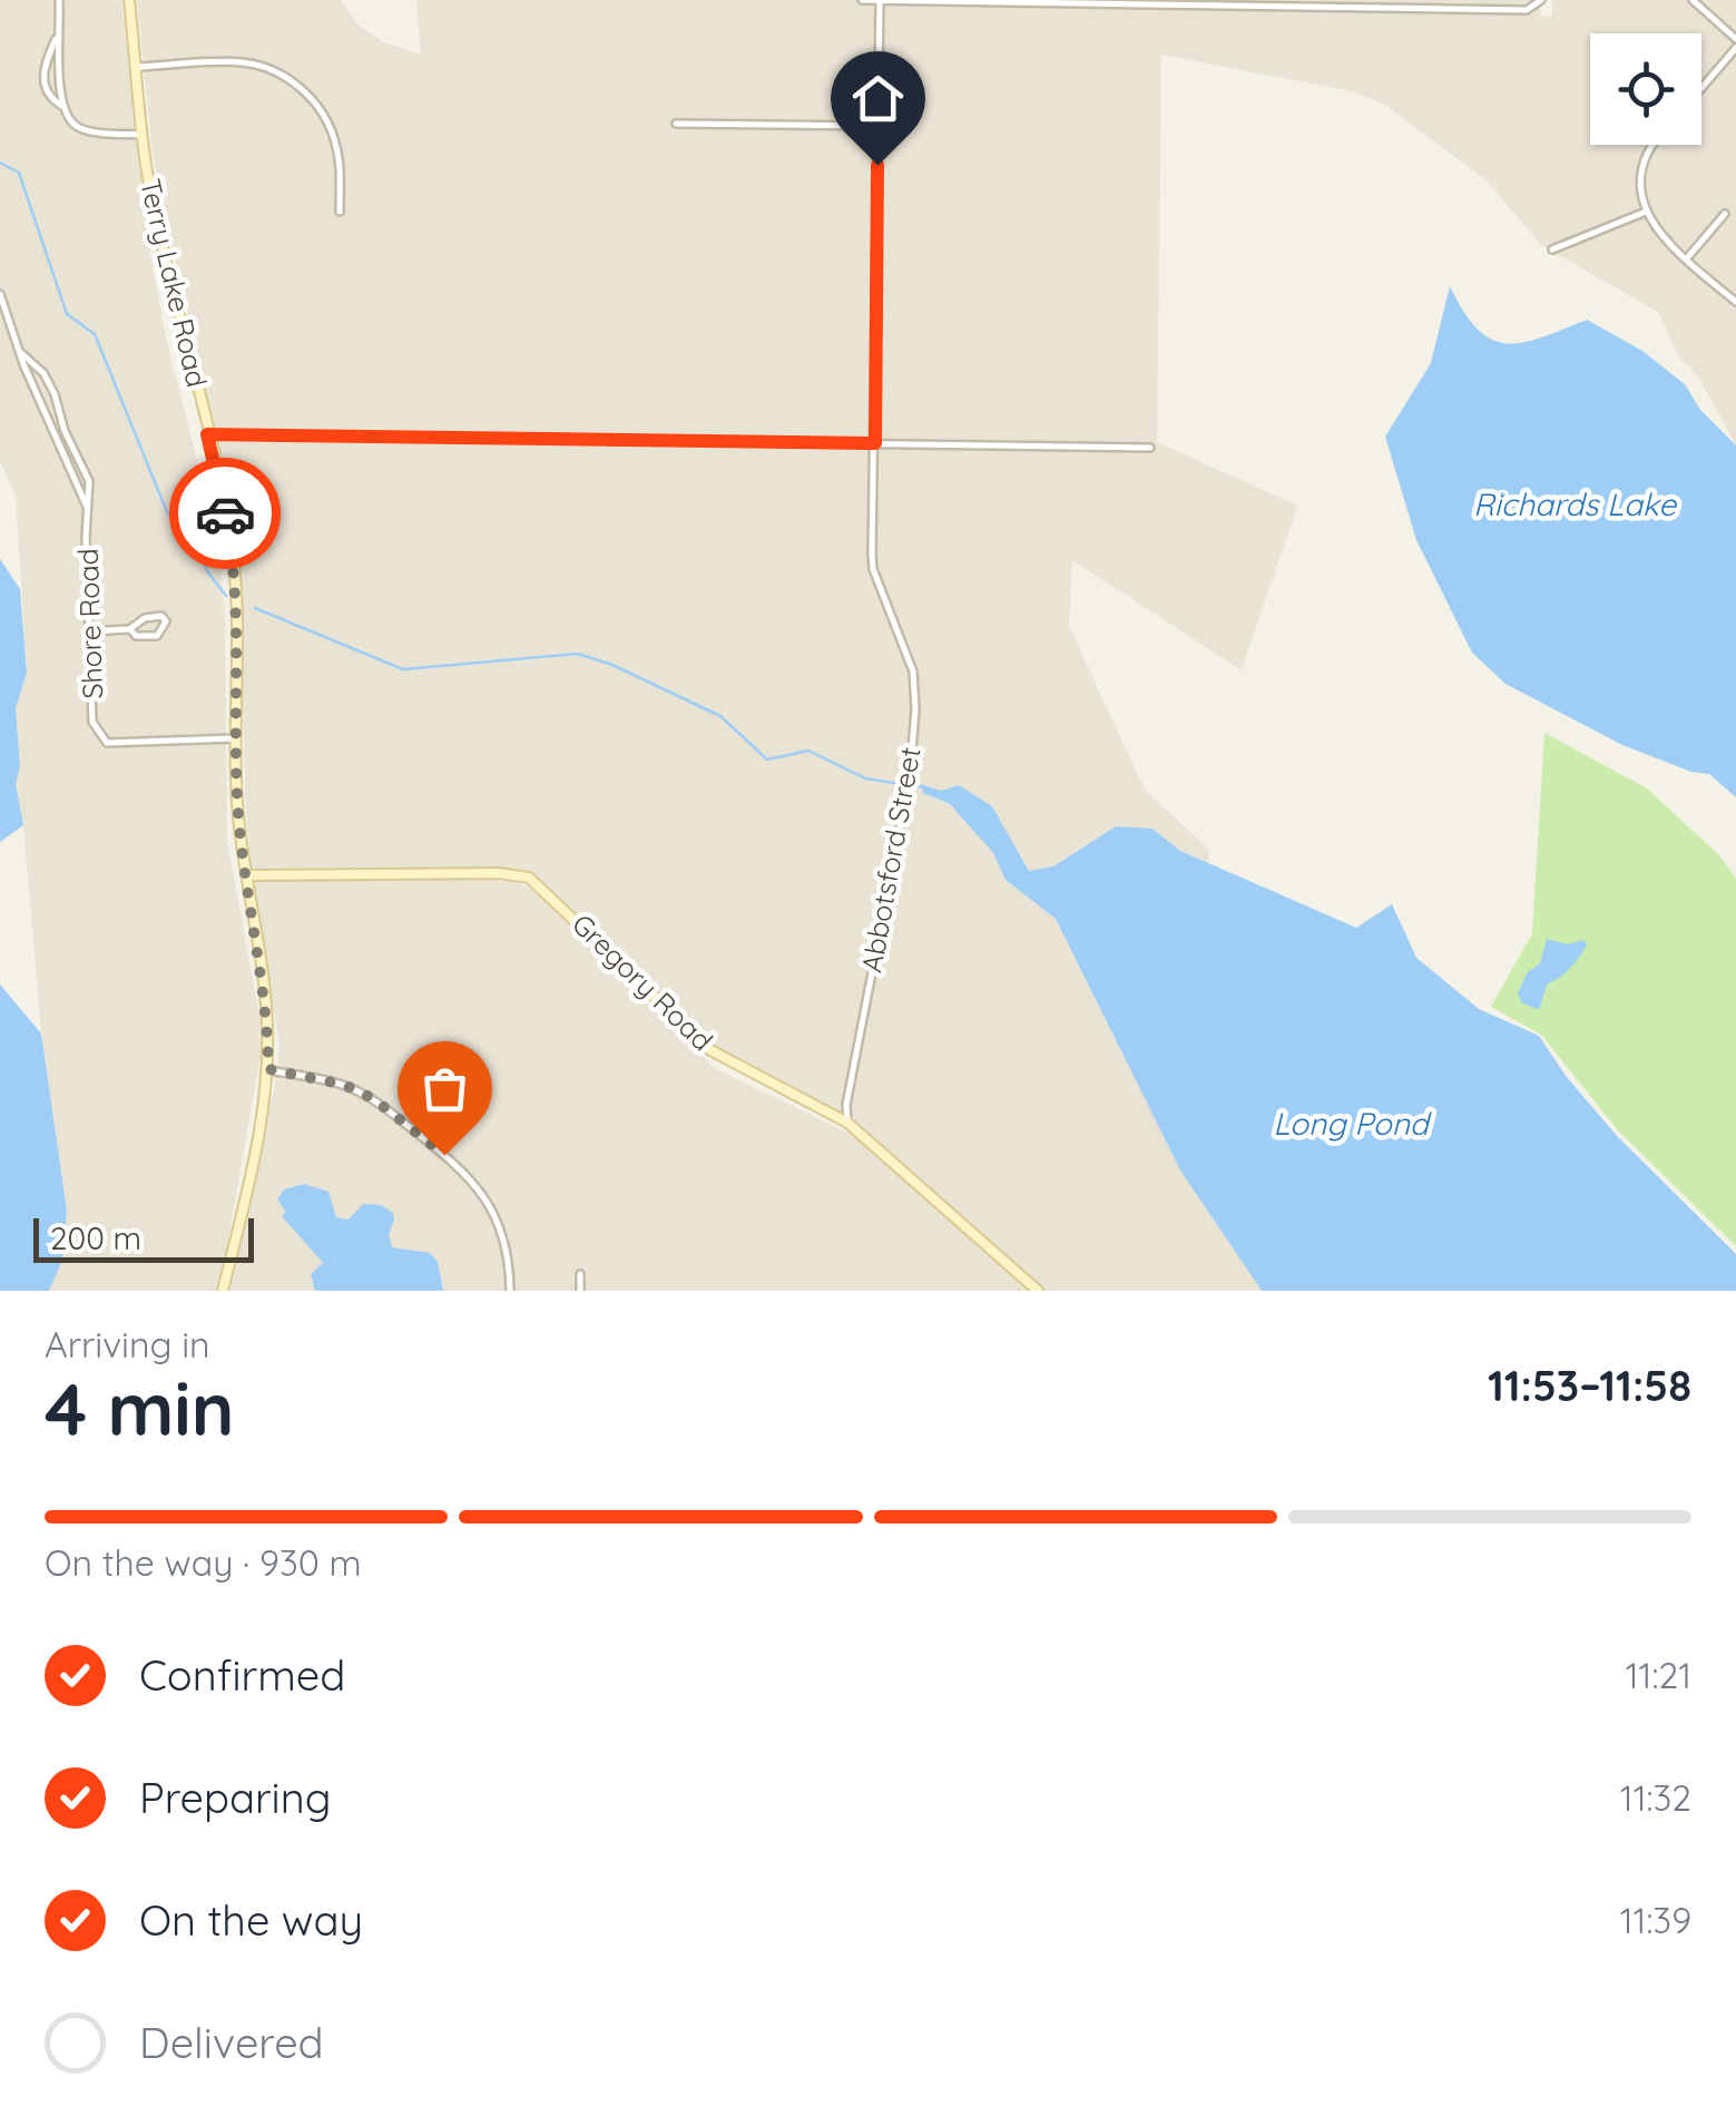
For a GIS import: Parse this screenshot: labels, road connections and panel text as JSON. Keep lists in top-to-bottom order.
{
  "streets": {
    "main road": ["Terry Lake Road", "Gregory Road"],
    "street": ["Shore Road", "Abbotsford Street"]
  },
  "crossings": [
    ["Terry Lake Road", "Shore Road"],
    ["Terry Lake Road", "Gregory Road"],
    ["Abbotsford Street", "Gregory Road"]
  ],
  "water": ["Richards Lake", "Long Pond"],
  "scale_bar": "200 m",
  "page": {
    "scale": "200 m",
    "heading": ["4 min", "Arriving in", "11:53–11:58"],
    "bar": "On the way · 930 m",
    "list": [
      ["Confirmed", "11:21"],
      ["Preparing", "11:32"],
      ["On the way", "11:39"],
      "Delivered"
    ]
  }
}
